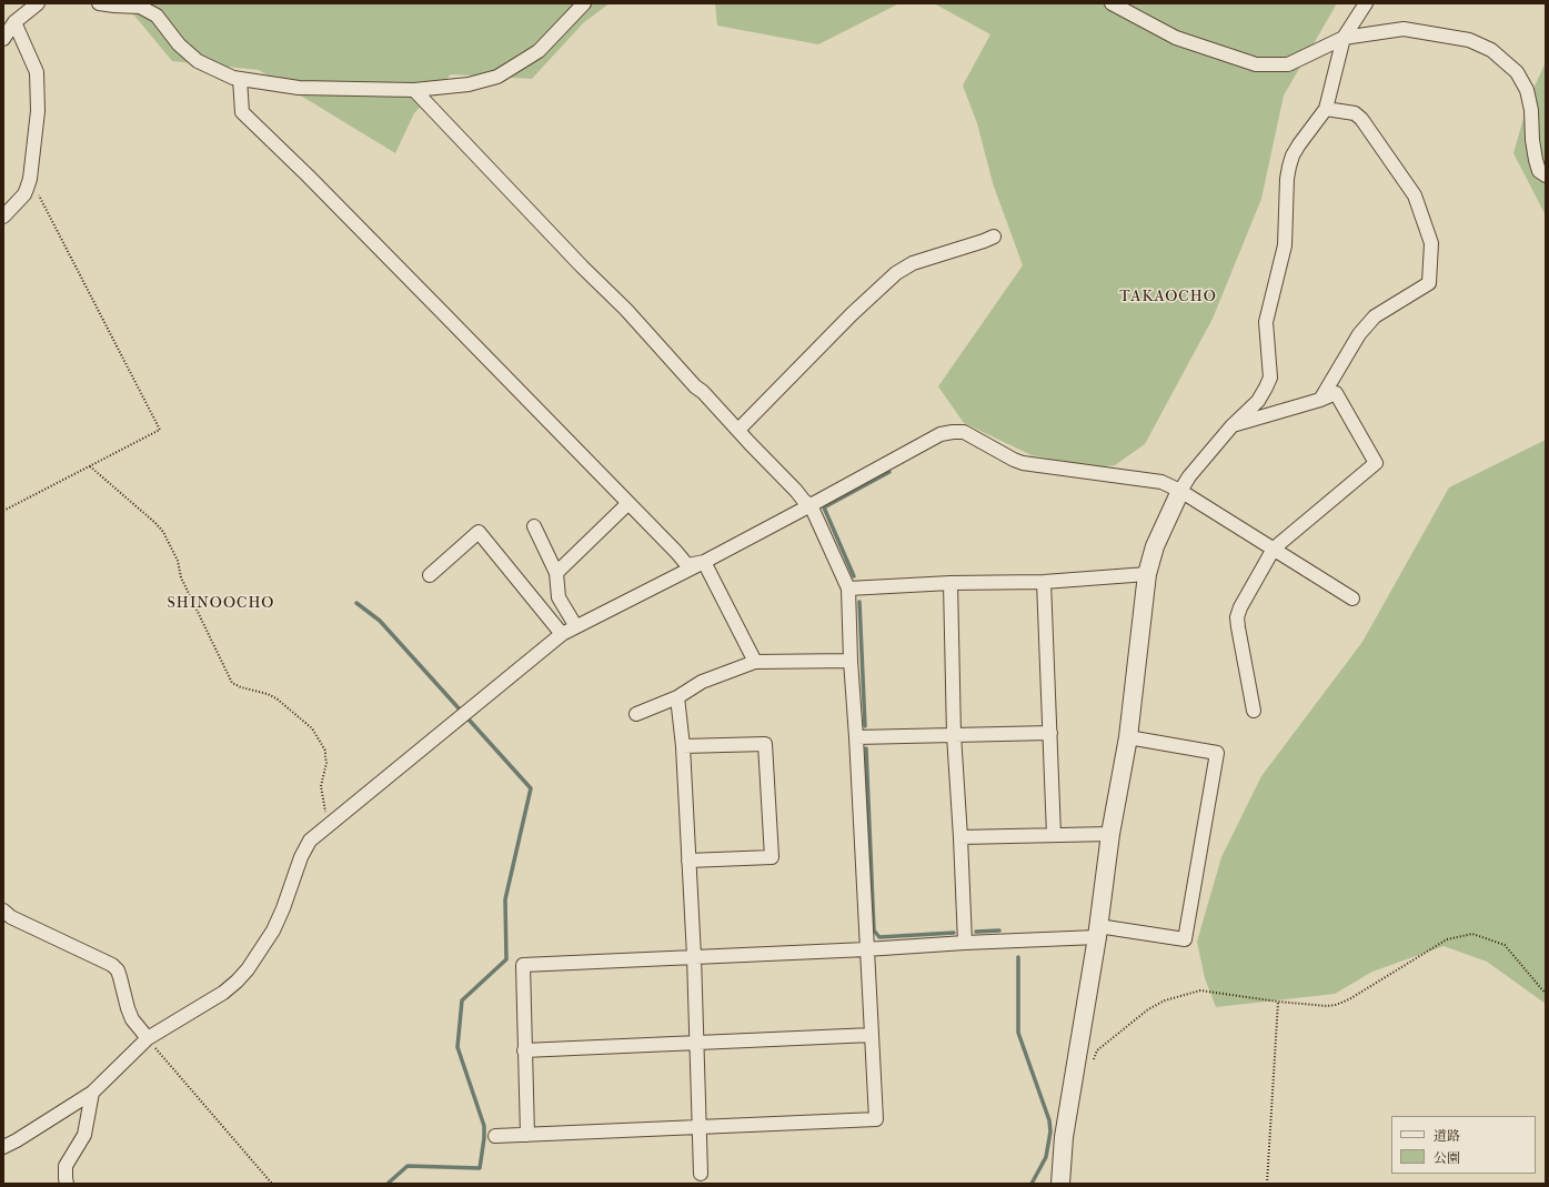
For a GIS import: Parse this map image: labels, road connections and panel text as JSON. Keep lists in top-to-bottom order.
{
  "districts": ["TAKAOCHO", "SHINOOCHO"],
  "legend": ["道路", "公園"]
}
